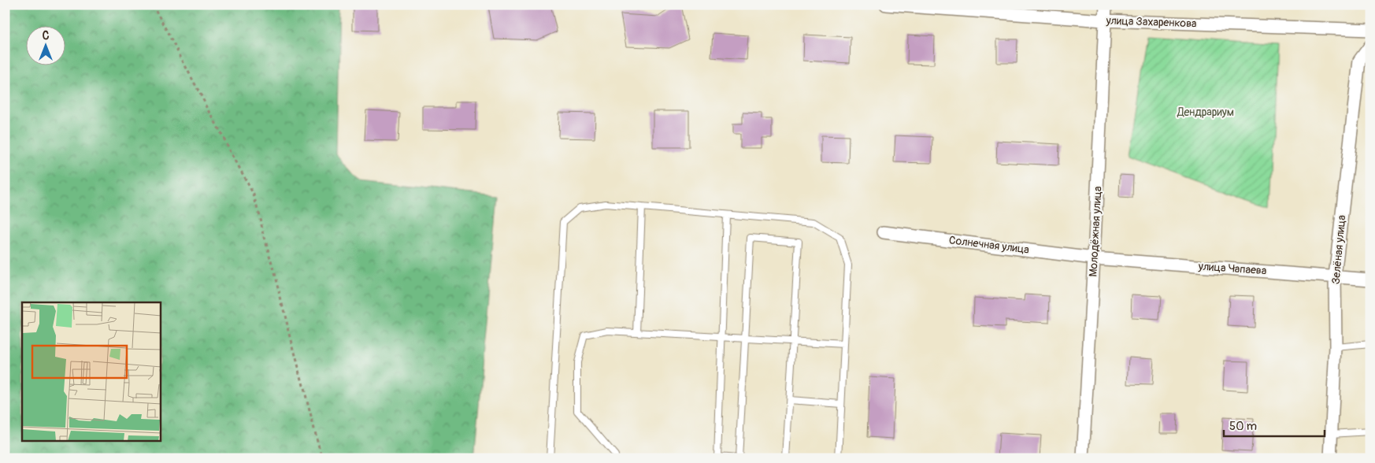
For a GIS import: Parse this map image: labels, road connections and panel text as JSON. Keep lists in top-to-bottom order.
{
  "streets": {
    "street": [
      "улица Захаренкова",
      "Молодёжная улица",
      "Солнечная улица",
      "Зелёная улица",
      "улица Чапаева"
    ]
  },
  "crossings": [
    ["улица Захаренкова", "Молодёжная улица"],
    ["Молодёжная улица", "Солнечная улица"],
    ["Молодёжная улица", "улица Чапаева"],
    ["Солнечная улица", "улица Чапаева"],
    ["Зелёная улица", "улица Чапаева"]
  ],
  "parks": ["Дендрариум"],
  "scale_bar": "50 m",
  "north": "top"
}
